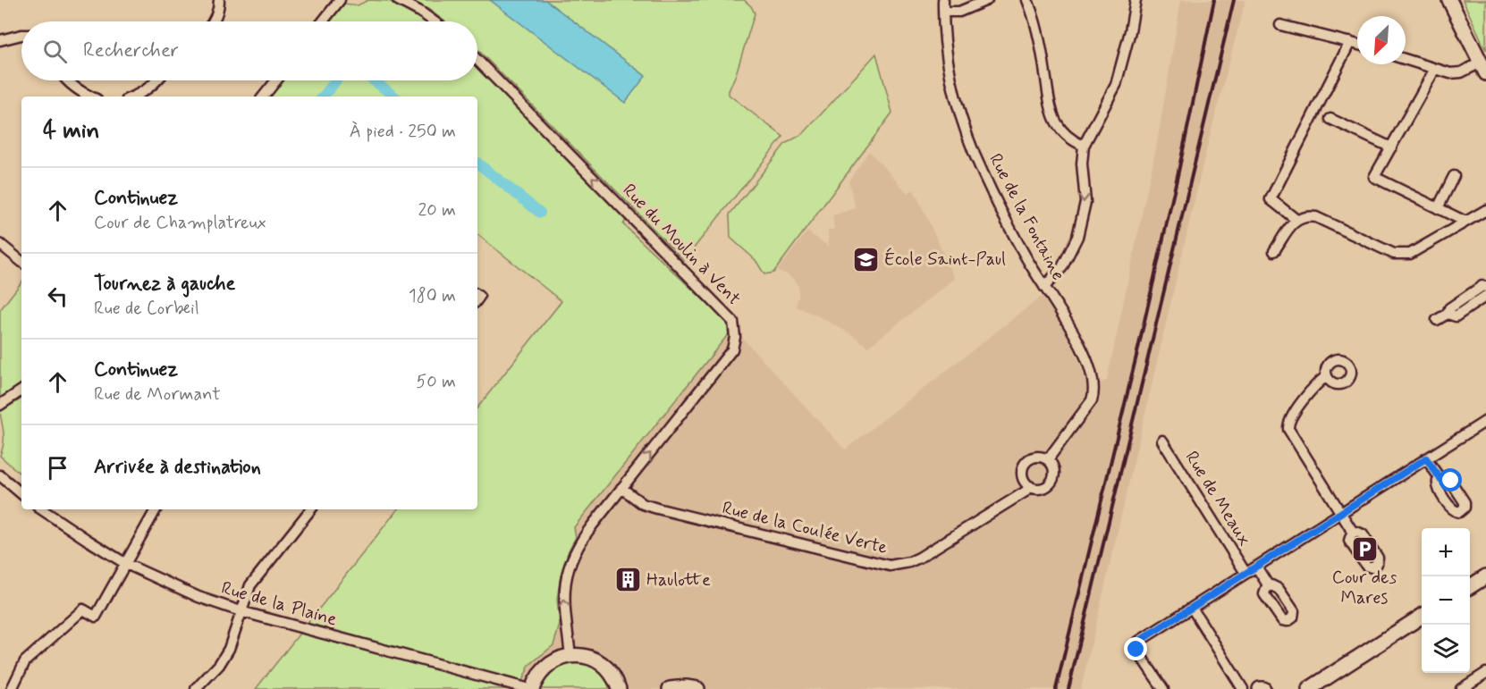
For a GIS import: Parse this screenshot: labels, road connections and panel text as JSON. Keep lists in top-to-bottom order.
{
  "streets": {
    "street": [
      "Rue de la Fontaine",
      "Rue du Moulin à Vent",
      "Rue de Meaux",
      "Rue de la Coulée Verte",
      "Rue de la Plaine"
    ]
  },
  "crossings": [
    ["Rue de la Fontaine", "Rue de la Coulée Verte"],
    ["Rue du Moulin à Vent", "Rue de la Coulée Verte"]
  ],
  "places": {
    "school or university": ["École Saint-Paul"],
    "parking": ["Cour des Mares"],
    "building": ["Haulotte"]
  },
  "north": "bottom left",
  "page": {
    "search": "Rechercher",
    "heading": ["4 min", "À pied · 250 m"],
    "list": [
      ["Continuez", "Cour de Champlatreux", "20 m"],
      ["Tournez à gauche", "Rue de Corbeil", "180 m"],
      ["Continuez", "Rue de Mormant", "50 m"],
      "Arrivée à destination"
    ],
    "map_buttons": ["+", "−"]
  }
}
